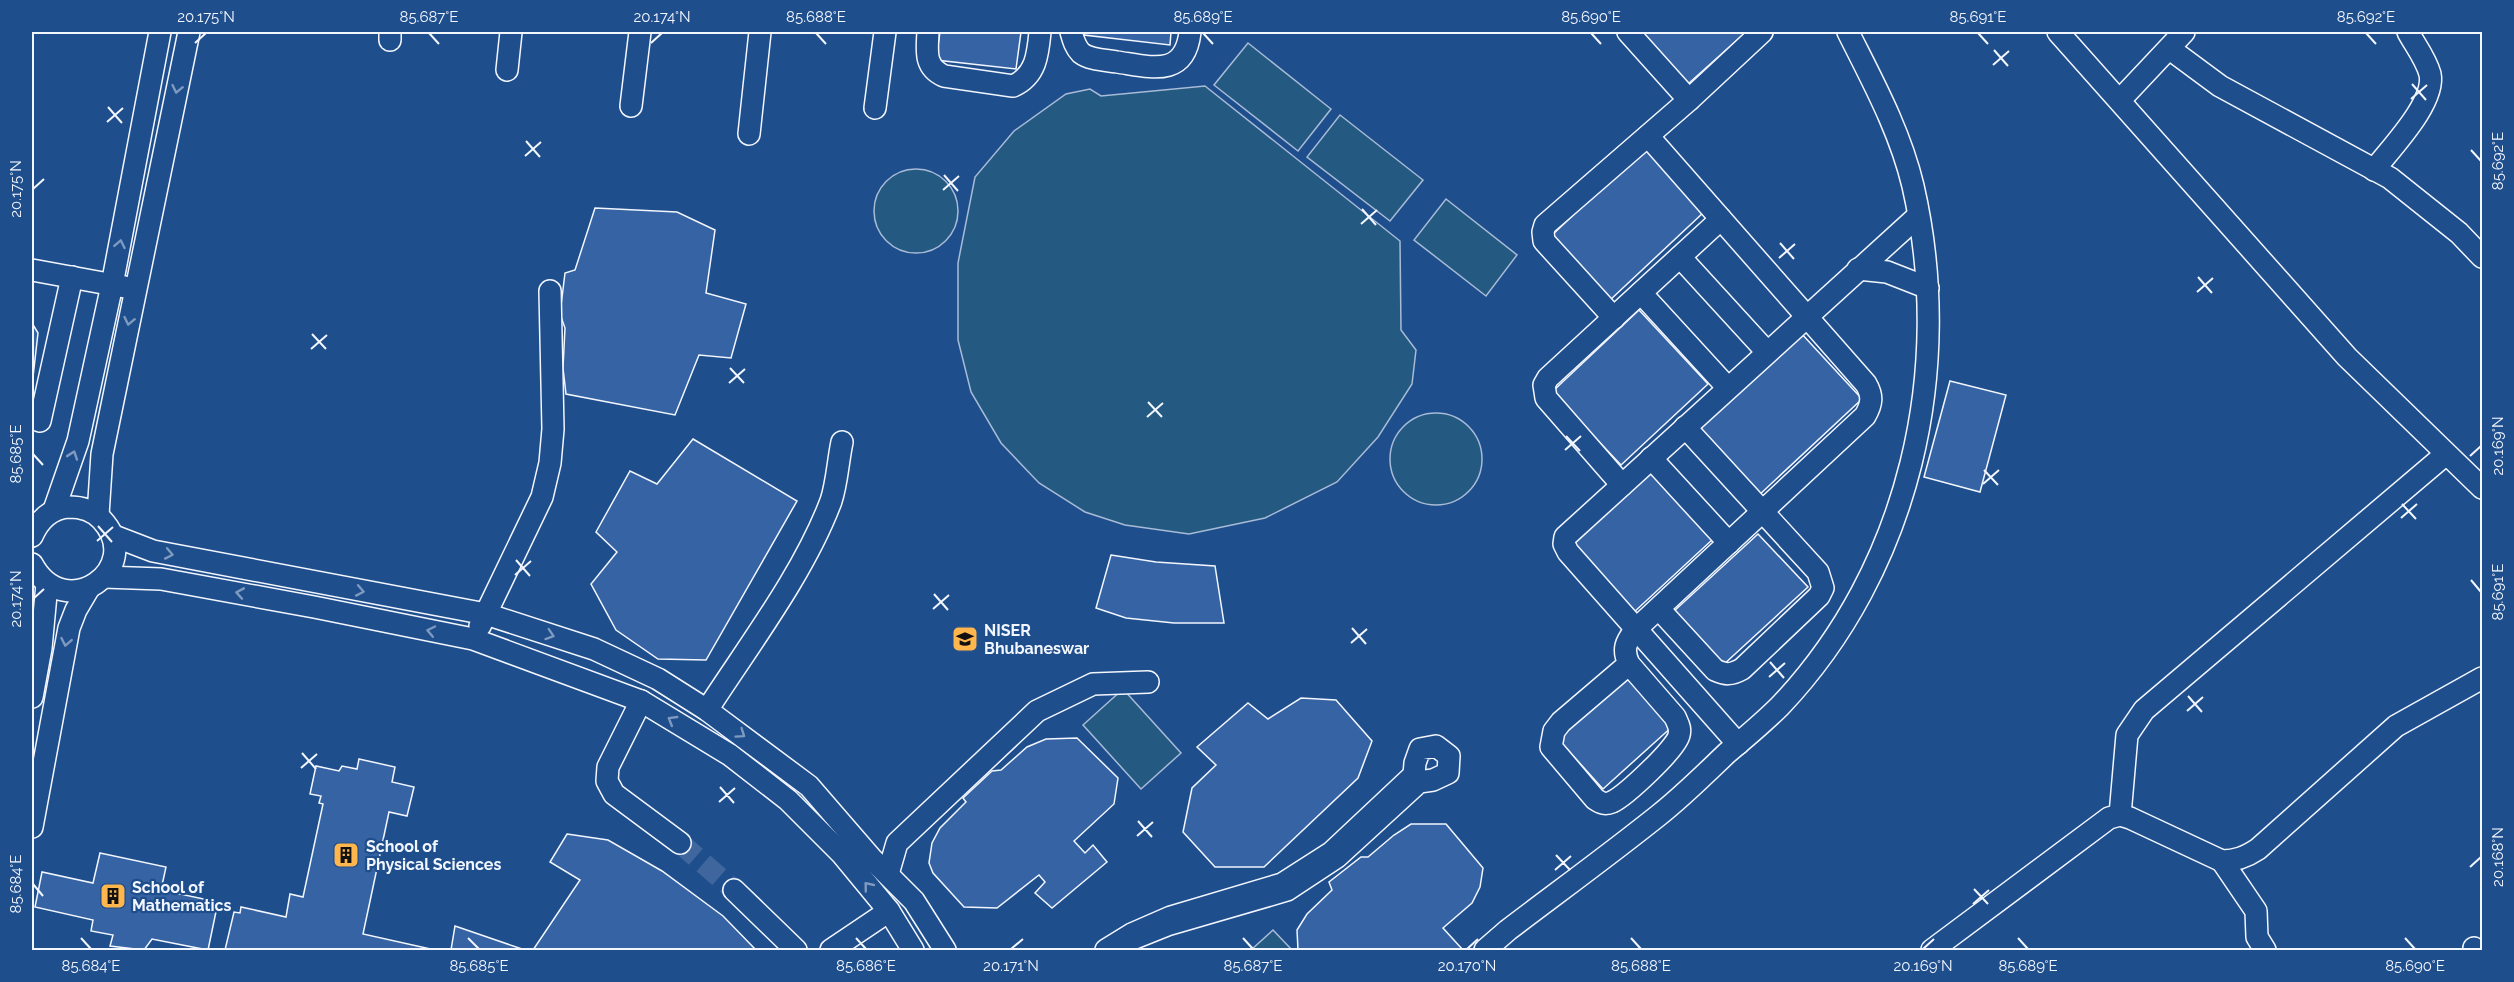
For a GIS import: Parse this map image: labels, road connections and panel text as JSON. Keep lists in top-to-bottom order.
{
  "places": {
    "school or university": ["NISER Bhubaneswar"],
    "building": ["School of Physical Sciences", "School of Mathematics"]
  },
  "coordinates": [
    "20.175°N",
    "85.687°E",
    "20.174°N",
    "85.688°E",
    "85.689°E",
    "85.690°E",
    "85.691°E",
    "85.692°E",
    "20.169°N",
    "85.685°E",
    "20.168°N",
    "85.684°E",
    "85.686°E",
    "20.171°N",
    "20.170°N"
  ]
}
